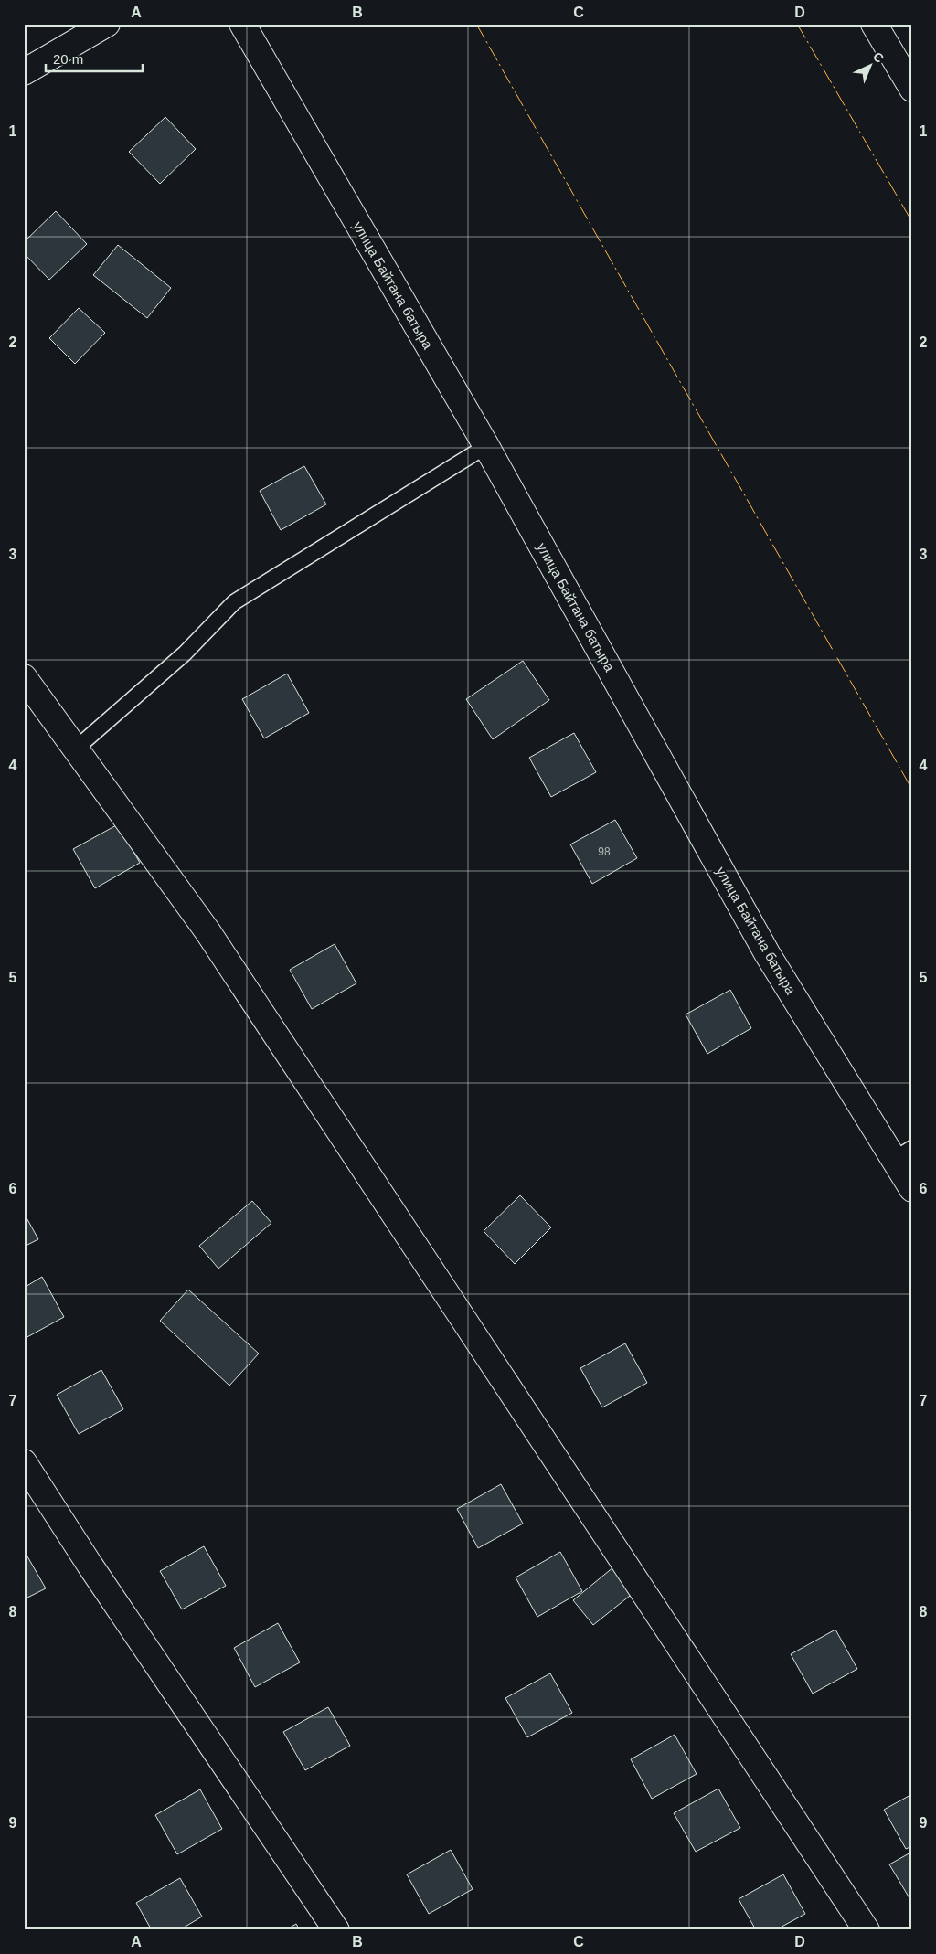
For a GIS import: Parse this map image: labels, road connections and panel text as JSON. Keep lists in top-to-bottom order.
{
  "streets": {
    "street": ["улица Байтана батыра"]
  },
  "house_numbers": ["98"],
  "scale_bar": "20 m",
  "north": "top right",
  "grid": {
    "columns": [
      "A",
      "B",
      "C",
      "D"
    ],
    "rows": [
      "1",
      "2",
      "3",
      "4",
      "5",
      "6",
      "7",
      "8",
      "9"
    ]
  }
}
